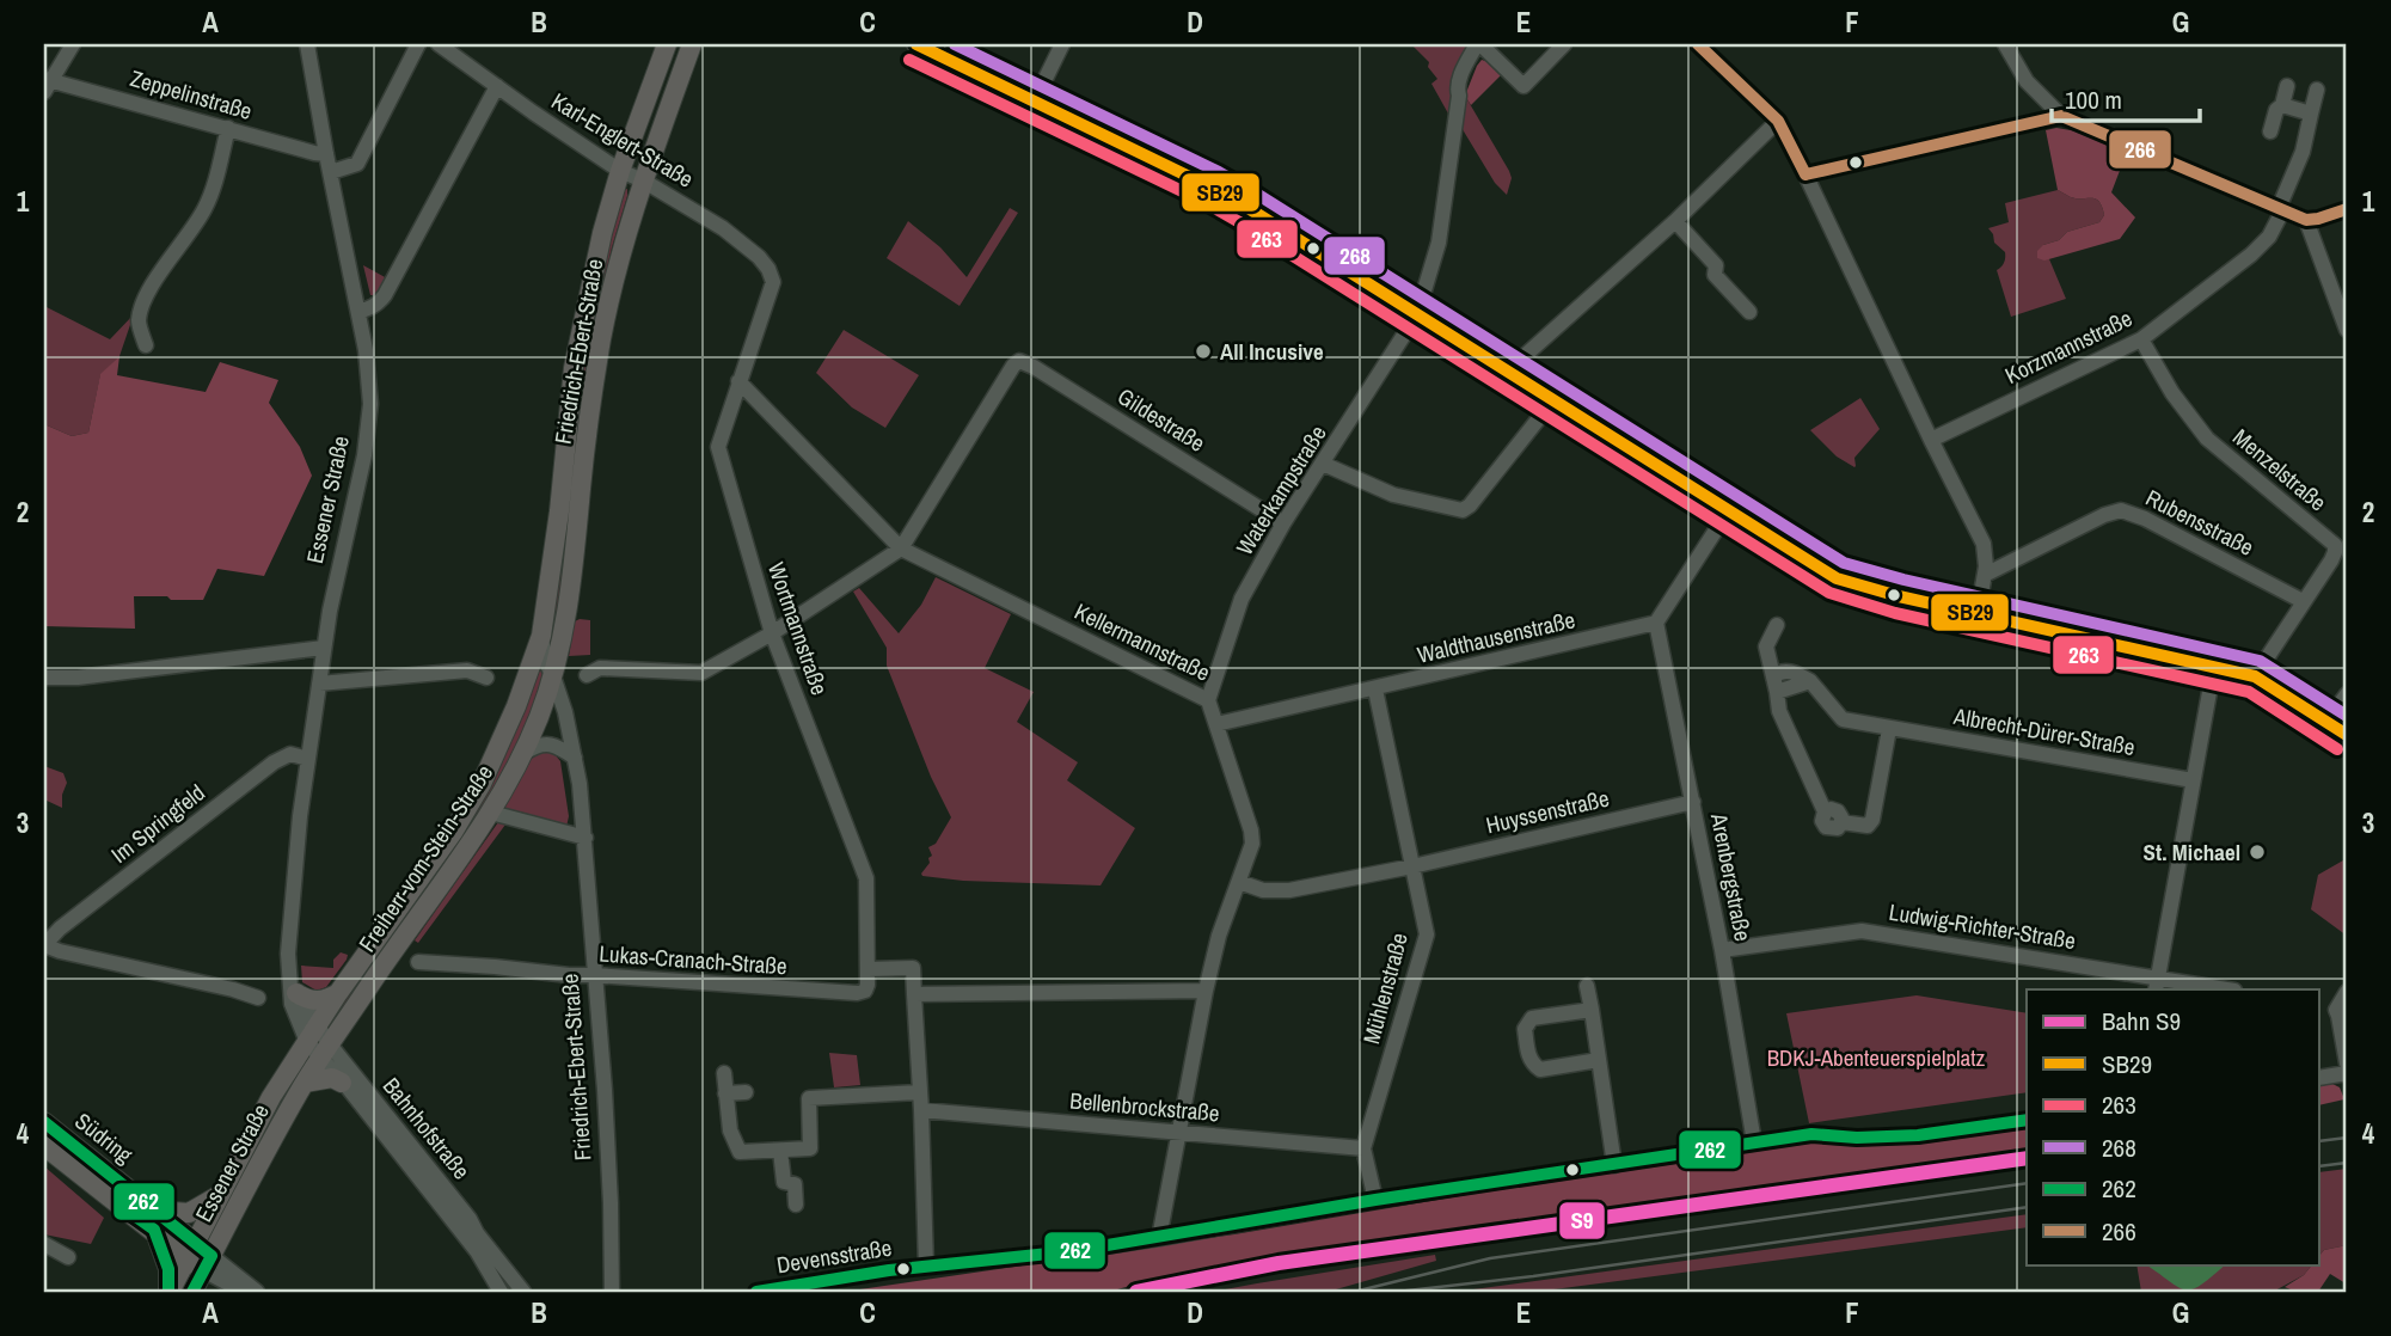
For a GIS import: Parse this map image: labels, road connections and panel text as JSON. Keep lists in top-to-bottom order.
{
  "streets": {
    "main road": [
      "Friedrich-Ebert-Straße",
      "Essener Straße",
      "Freiherr-vom-Stein-Straße",
      "Südring"
    ],
    "street": [
      "Zeppelinstraße",
      "Karl-Englert-Straße",
      "Korzmannstraße",
      "Gildestraße",
      "Menzelstraße",
      "Waterkampstraße",
      "Rubensstraße",
      "Wortmannstraße",
      "Waldthausenstraße",
      "Kellermannstraße",
      "Albrecht-Dürer-Straße",
      "Huyssenstraße",
      "Im Springfeld",
      "Arenbergstraße",
      "Ludwig-Richter-Straße",
      "Lukas-Cranach-Straße",
      "Mühlenstraße",
      "Bellenbrockstraße",
      "Bahnhofstraße",
      "Devensstraße"
    ]
  },
  "crossings": [
    ["Zeppelinstraße", "Essener Straße"],
    ["Karl-Englert-Straße", "Friedrich-Ebert-Straße"],
    ["Karl-Englert-Straße", "Wortmannstraße"],
    ["Korzmannstraße", "Menzelstraße"],
    ["Friedrich-Ebert-Straße", "Freiherr-vom-Stein-Straße"],
    ["Friedrich-Ebert-Straße", "Lukas-Cranach-Straße"],
    ["Gildestraße", "Waterkampstraße"],
    ["Gildestraße", "Kellermannstraße"],
    ["Menzelstraße", "Rubensstraße"],
    ["Waterkampstraße", "Kellermannstraße"],
    ["Essener Straße", "Im Springfeld"],
    ["Essener Straße", "Freiherr-vom-Stein-Straße"],
    ["Essener Straße", "Bahnhofstraße"],
    ["Essener Straße", "Südring"],
    ["Wortmannstraße", "Kellermannstraße"],
    ["Wortmannstraße", "Lukas-Cranach-Straße"],
    ["Waldthausenstraße", "Kellermannstraße"],
    ["Waldthausenstraße", "Arenbergstraße"],
    ["Waldthausenstraße", "Mühlenstraße"],
    ["Kellermannstraße", "Huyssenstraße"],
    ["Kellermannstraße", "Bellenbrockstraße"],
    ["Kellermannstraße", "Devensstraße"],
    ["Huyssenstraße", "Arenbergstraße"],
    ["Huyssenstraße", "Mühlenstraße"],
    ["Freiherr-vom-Stein-Straße", "Bahnhofstraße"],
    ["Arenbergstraße", "Ludwig-Richter-Straße"],
    ["Arenbergstraße", "Devensstraße"],
    ["Mühlenstraße", "Bellenbrockstraße"],
    ["Mühlenstraße", "Devensstraße"]
  ],
  "parks": ["BDKJ-Abenteuerspielplatz"],
  "places": ["All Incusive", "St. Michael"],
  "lines": [
    "transit line SB29",
    "transit line 268",
    "transit line 266",
    "transit line 263",
    "transit line 262",
    "rail line S9"
  ],
  "legend": [
    "Bahn S9",
    "SB29",
    "263",
    "268",
    "262",
    "266"
  ],
  "scale_bar": "100 m",
  "grid": {
    "columns": [
      "A",
      "B",
      "C",
      "D",
      "E",
      "F",
      "G"
    ],
    "rows": [
      "1",
      "2",
      "3",
      "4"
    ]
  }
}
